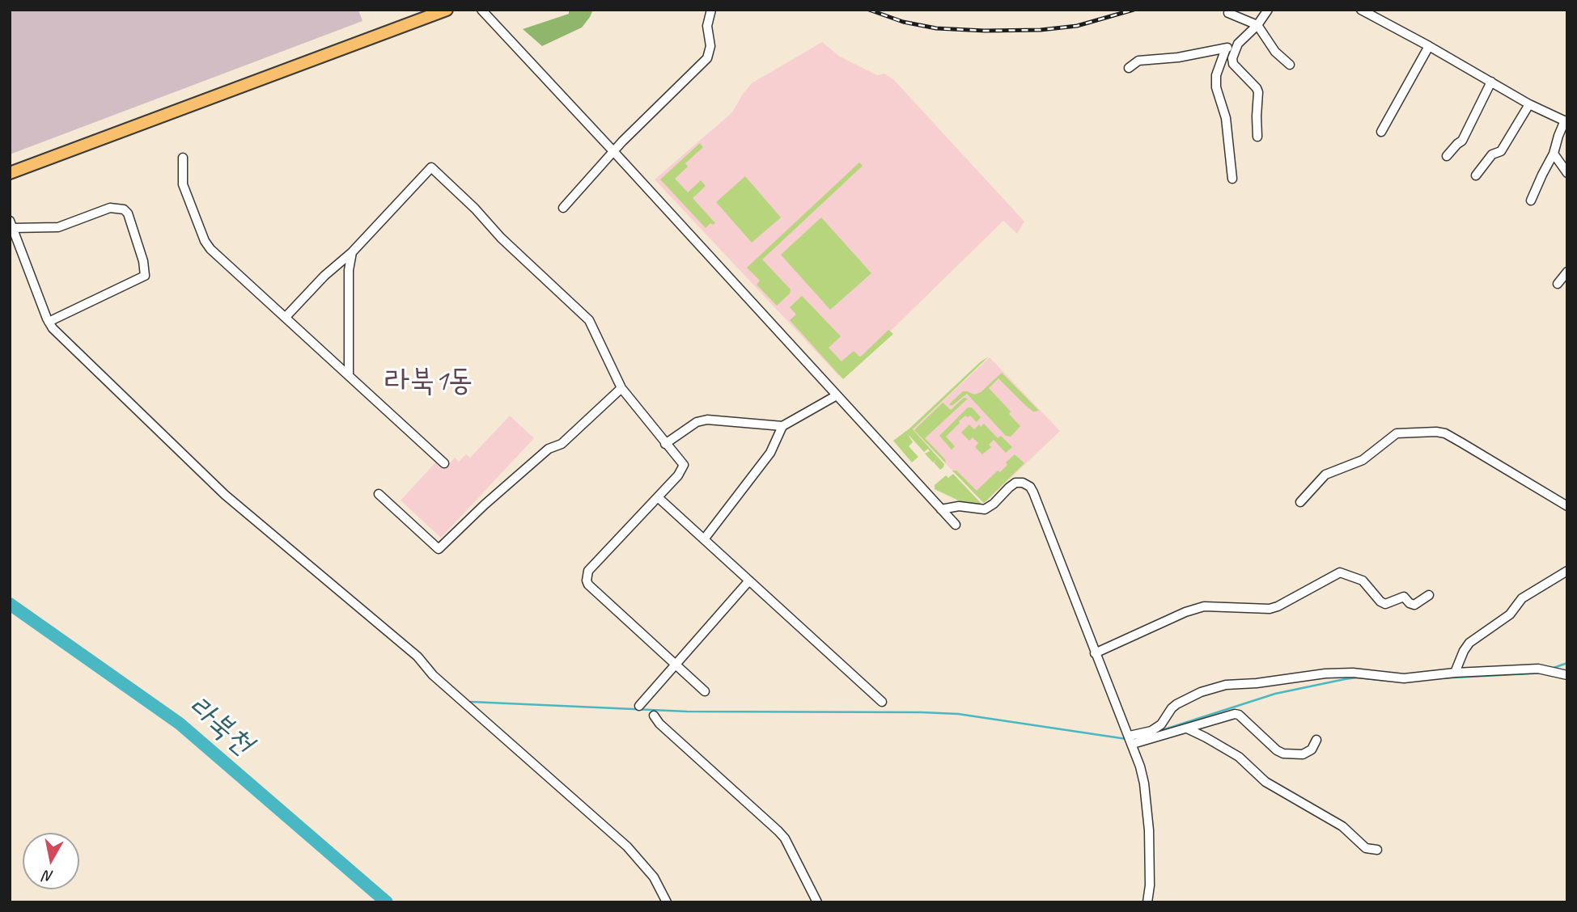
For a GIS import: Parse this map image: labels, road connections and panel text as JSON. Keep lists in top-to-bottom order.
{
  "districts": ["라북1동"],
  "water": ["라북천"],
  "north": "bottom"
}
